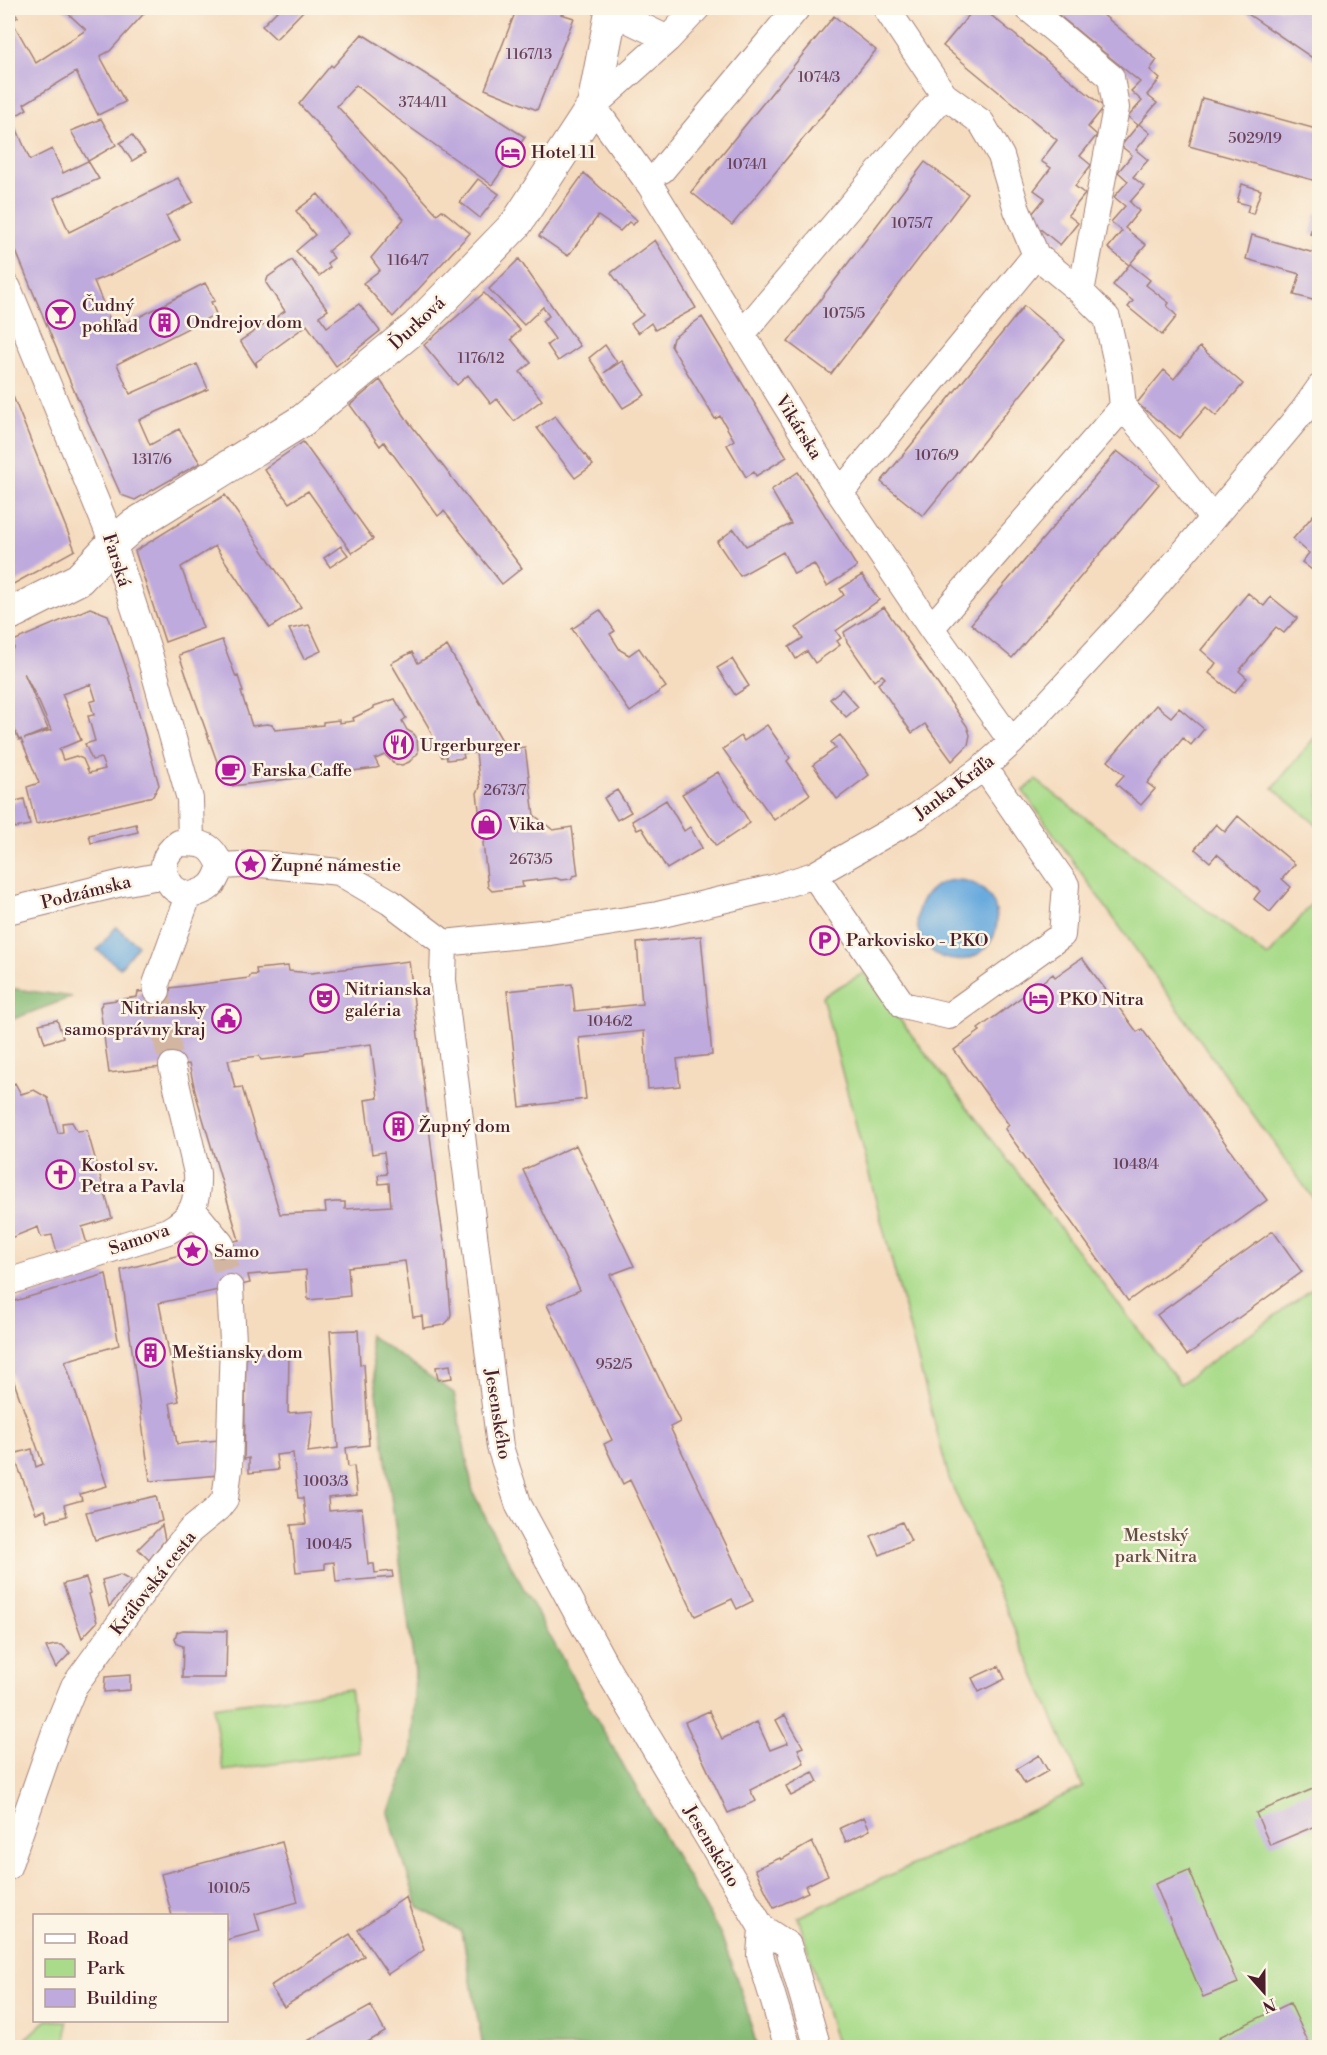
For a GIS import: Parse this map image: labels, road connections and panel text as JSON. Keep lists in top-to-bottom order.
{
  "streets": {
    "street": [
      "Ďurková",
      "Vikárska",
      "Farská",
      "Janka Kráľa",
      "Podzámska",
      "Samova",
      "Jesenského",
      "Kráľovská cesta"
    ]
  },
  "crossings": [
    ["Ďurková", "Vikárska"],
    ["Ďurková", "Farská"],
    ["Vikárska", "Janka Kráľa"],
    ["Farská", "Podzámska"],
    ["Janka Kráľa", "Jesenského"]
  ],
  "parks": ["Mestský park Nitra"],
  "places": {
    "hotel": ["Hotel 11", "PKO Nitra"],
    "bar": ["Čudný pohľad"],
    "building": ["Ondrejov dom", "Župný dom", "Meštiansky dom"],
    "restaurant": ["Urgerburger"],
    "cafe": ["Farska Caffe"],
    "shop": ["Vika"],
    "place": ["Župné námestie", "Samo"],
    "parking": ["Parkovisko - PKO"],
    "theatre": ["Nitrianska galéria"],
    "public building": ["Nitriansky samosprávny kraj"],
    "church": ["Kostol sv. Petra a Pavla"]
  },
  "house_numbers": [
    "1167/13",
    "1074/3",
    "3744/11",
    "5029/19",
    "1074/1",
    "1075/7",
    "1164/7",
    "1075/5",
    "1176/12",
    "1076/9",
    "1317/6",
    "2673/7",
    "2673/5",
    "1046/2",
    "1048/4",
    "952/5",
    "1003/3",
    "1004/5",
    "1010/5"
  ],
  "legend": ["Road", "Park", "Building"],
  "north": "bottom"
}
